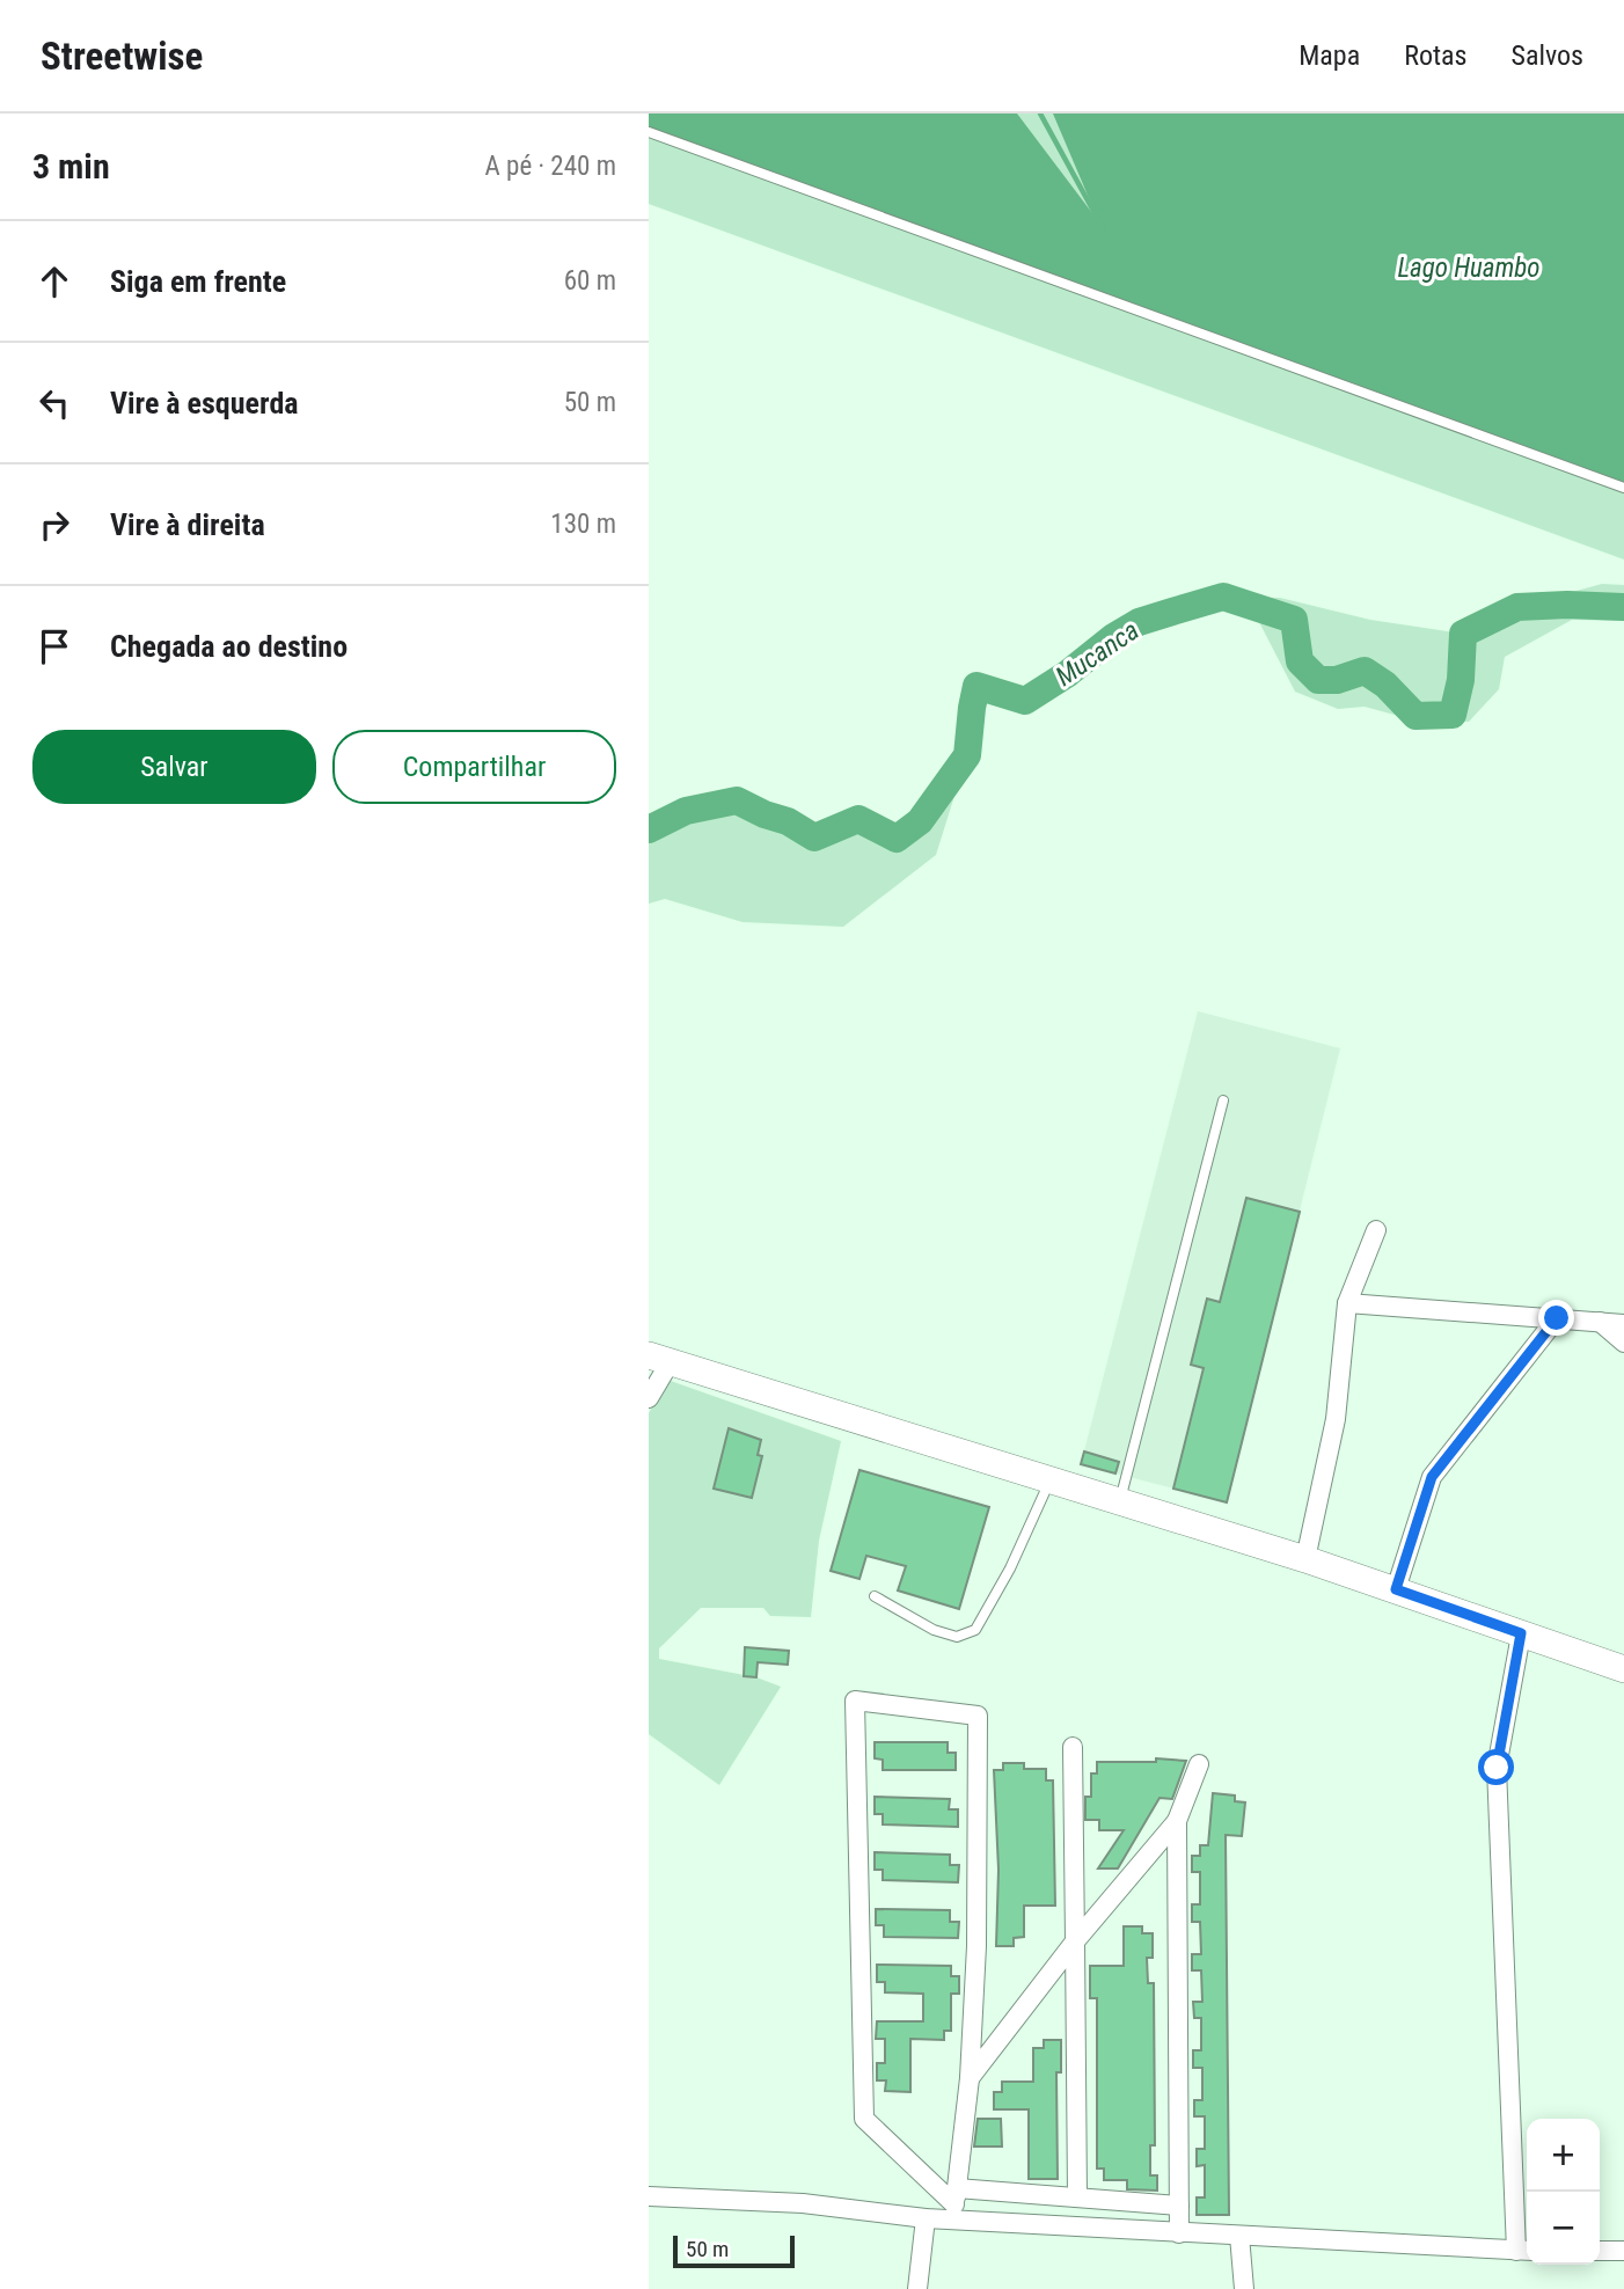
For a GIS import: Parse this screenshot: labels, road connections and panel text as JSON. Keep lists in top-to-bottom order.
{
  "water": ["Lago Huambo", "Mucanca"],
  "scale_bar": "50 m",
  "page": {
    "header": "Streetwise",
    "nav": ["Mapa", "Rotas", "Salvos"],
    "heading": ["3 min", "A pé · 240 m"],
    "list": [
      ["Siga em frente", "60 m"],
      ["Vire à esquerda", "50 m"],
      ["Vire à direita", "130 m"],
      "Chegada ao destino"
    ],
    "buttons": ["Salvar", "Compartilhar"],
    "map_buttons": ["+", "−"],
    "scale": "50 m"
  }
}
